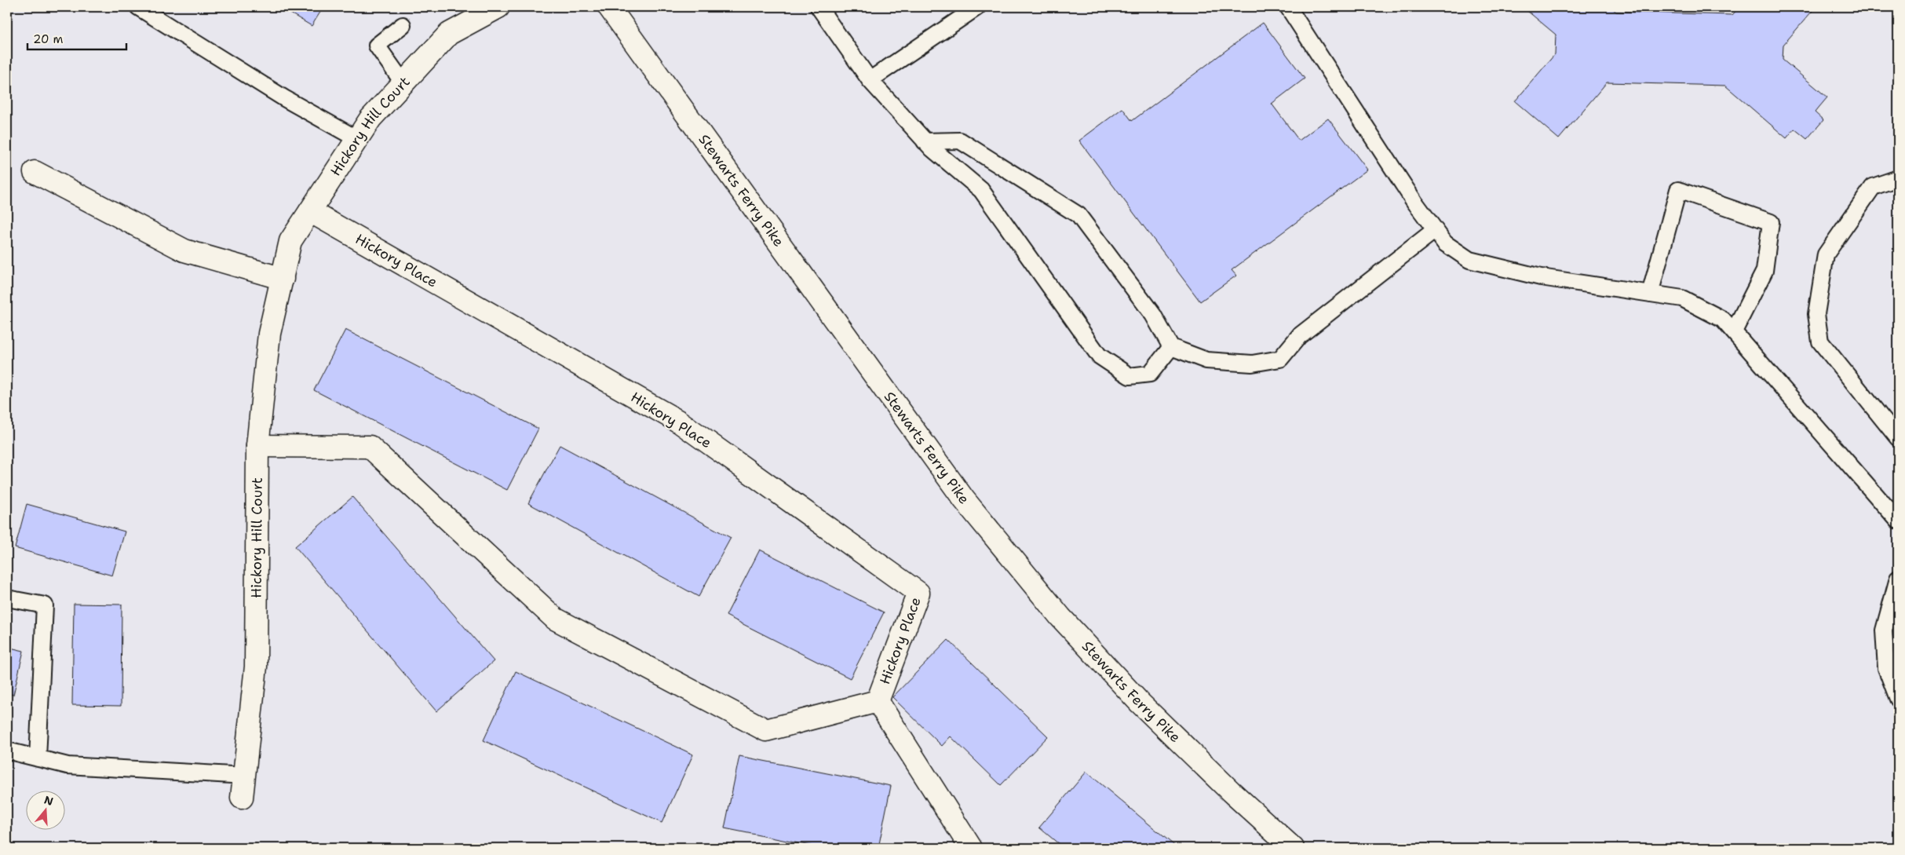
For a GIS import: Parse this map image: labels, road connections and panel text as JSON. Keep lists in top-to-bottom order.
{
  "streets": {
    "street": ["Hickory Hill Court", "Stewarts Ferry Pike", "Hickory Place"]
  },
  "crossings": [
    ["Hickory Hill Court", "Hickory Place"]
  ],
  "scale_bar": "20 m",
  "north": "top"
}
